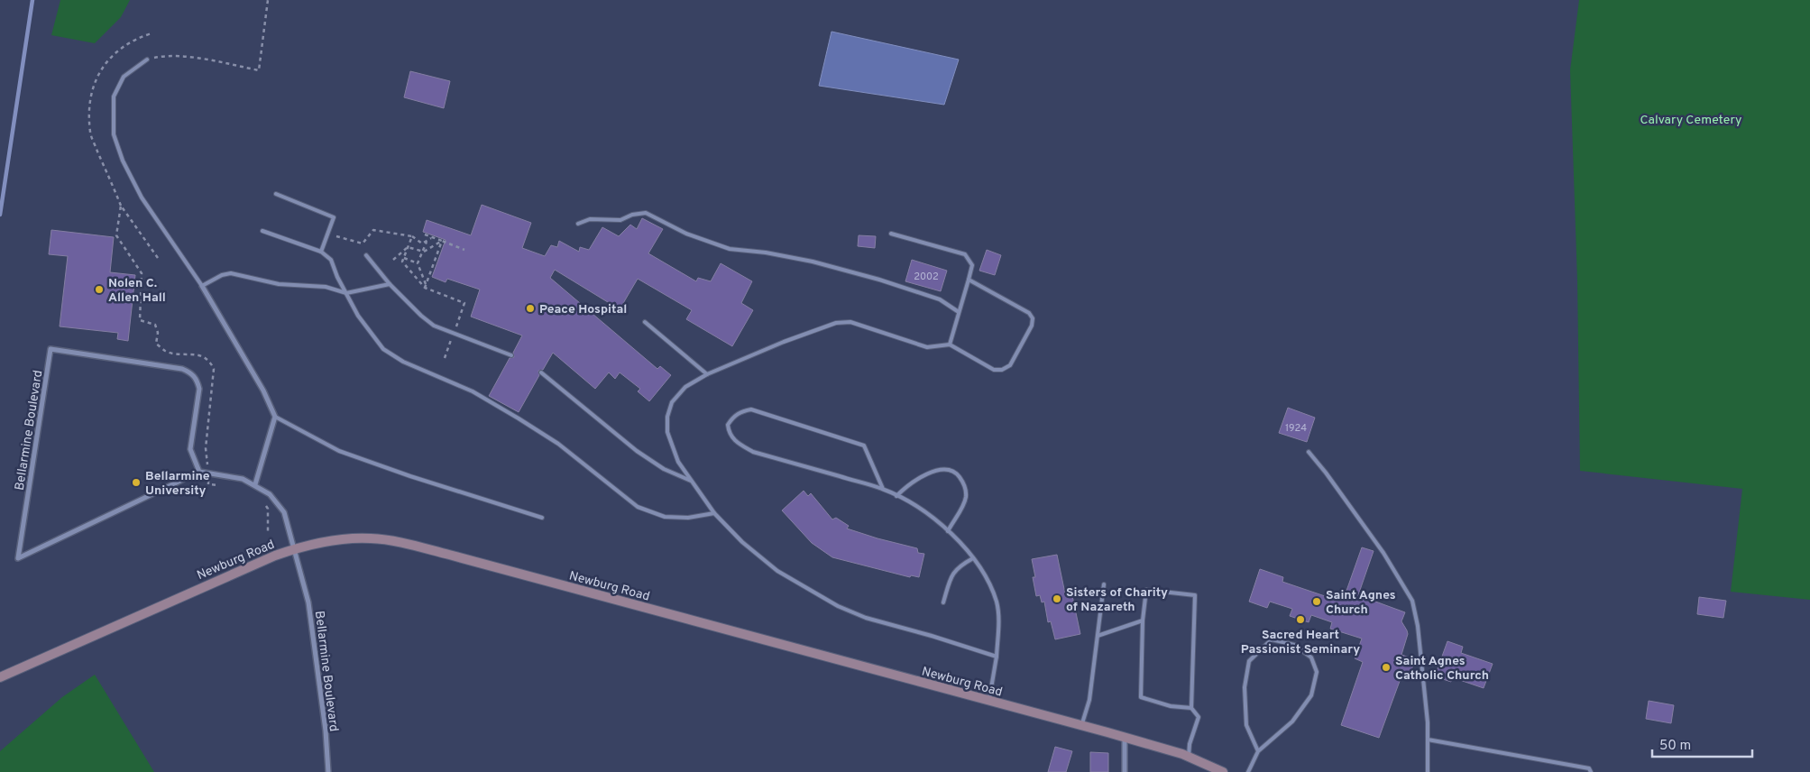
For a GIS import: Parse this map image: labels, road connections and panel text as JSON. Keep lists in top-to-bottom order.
{
  "streets": {
    "main road": ["Newburg Road"],
    "street": ["Bellarmine Boulevard"]
  },
  "crossings": [
    ["Bellarmine Boulevard", "Newburg Road"]
  ],
  "parks": ["Calvary Cemetery"],
  "places": [
    "Nolen C. Allen Hall",
    "Peace Hospital",
    "Bellarmine University",
    "Sisters of Charity of Nazareth",
    "Saint Agnes Church",
    "Sacred Heart Passionist Seminary",
    "Saint Agnes Catholic Church"
  ],
  "house_numbers": ["2002", "1924"],
  "scale_bar": "50 m"
}
